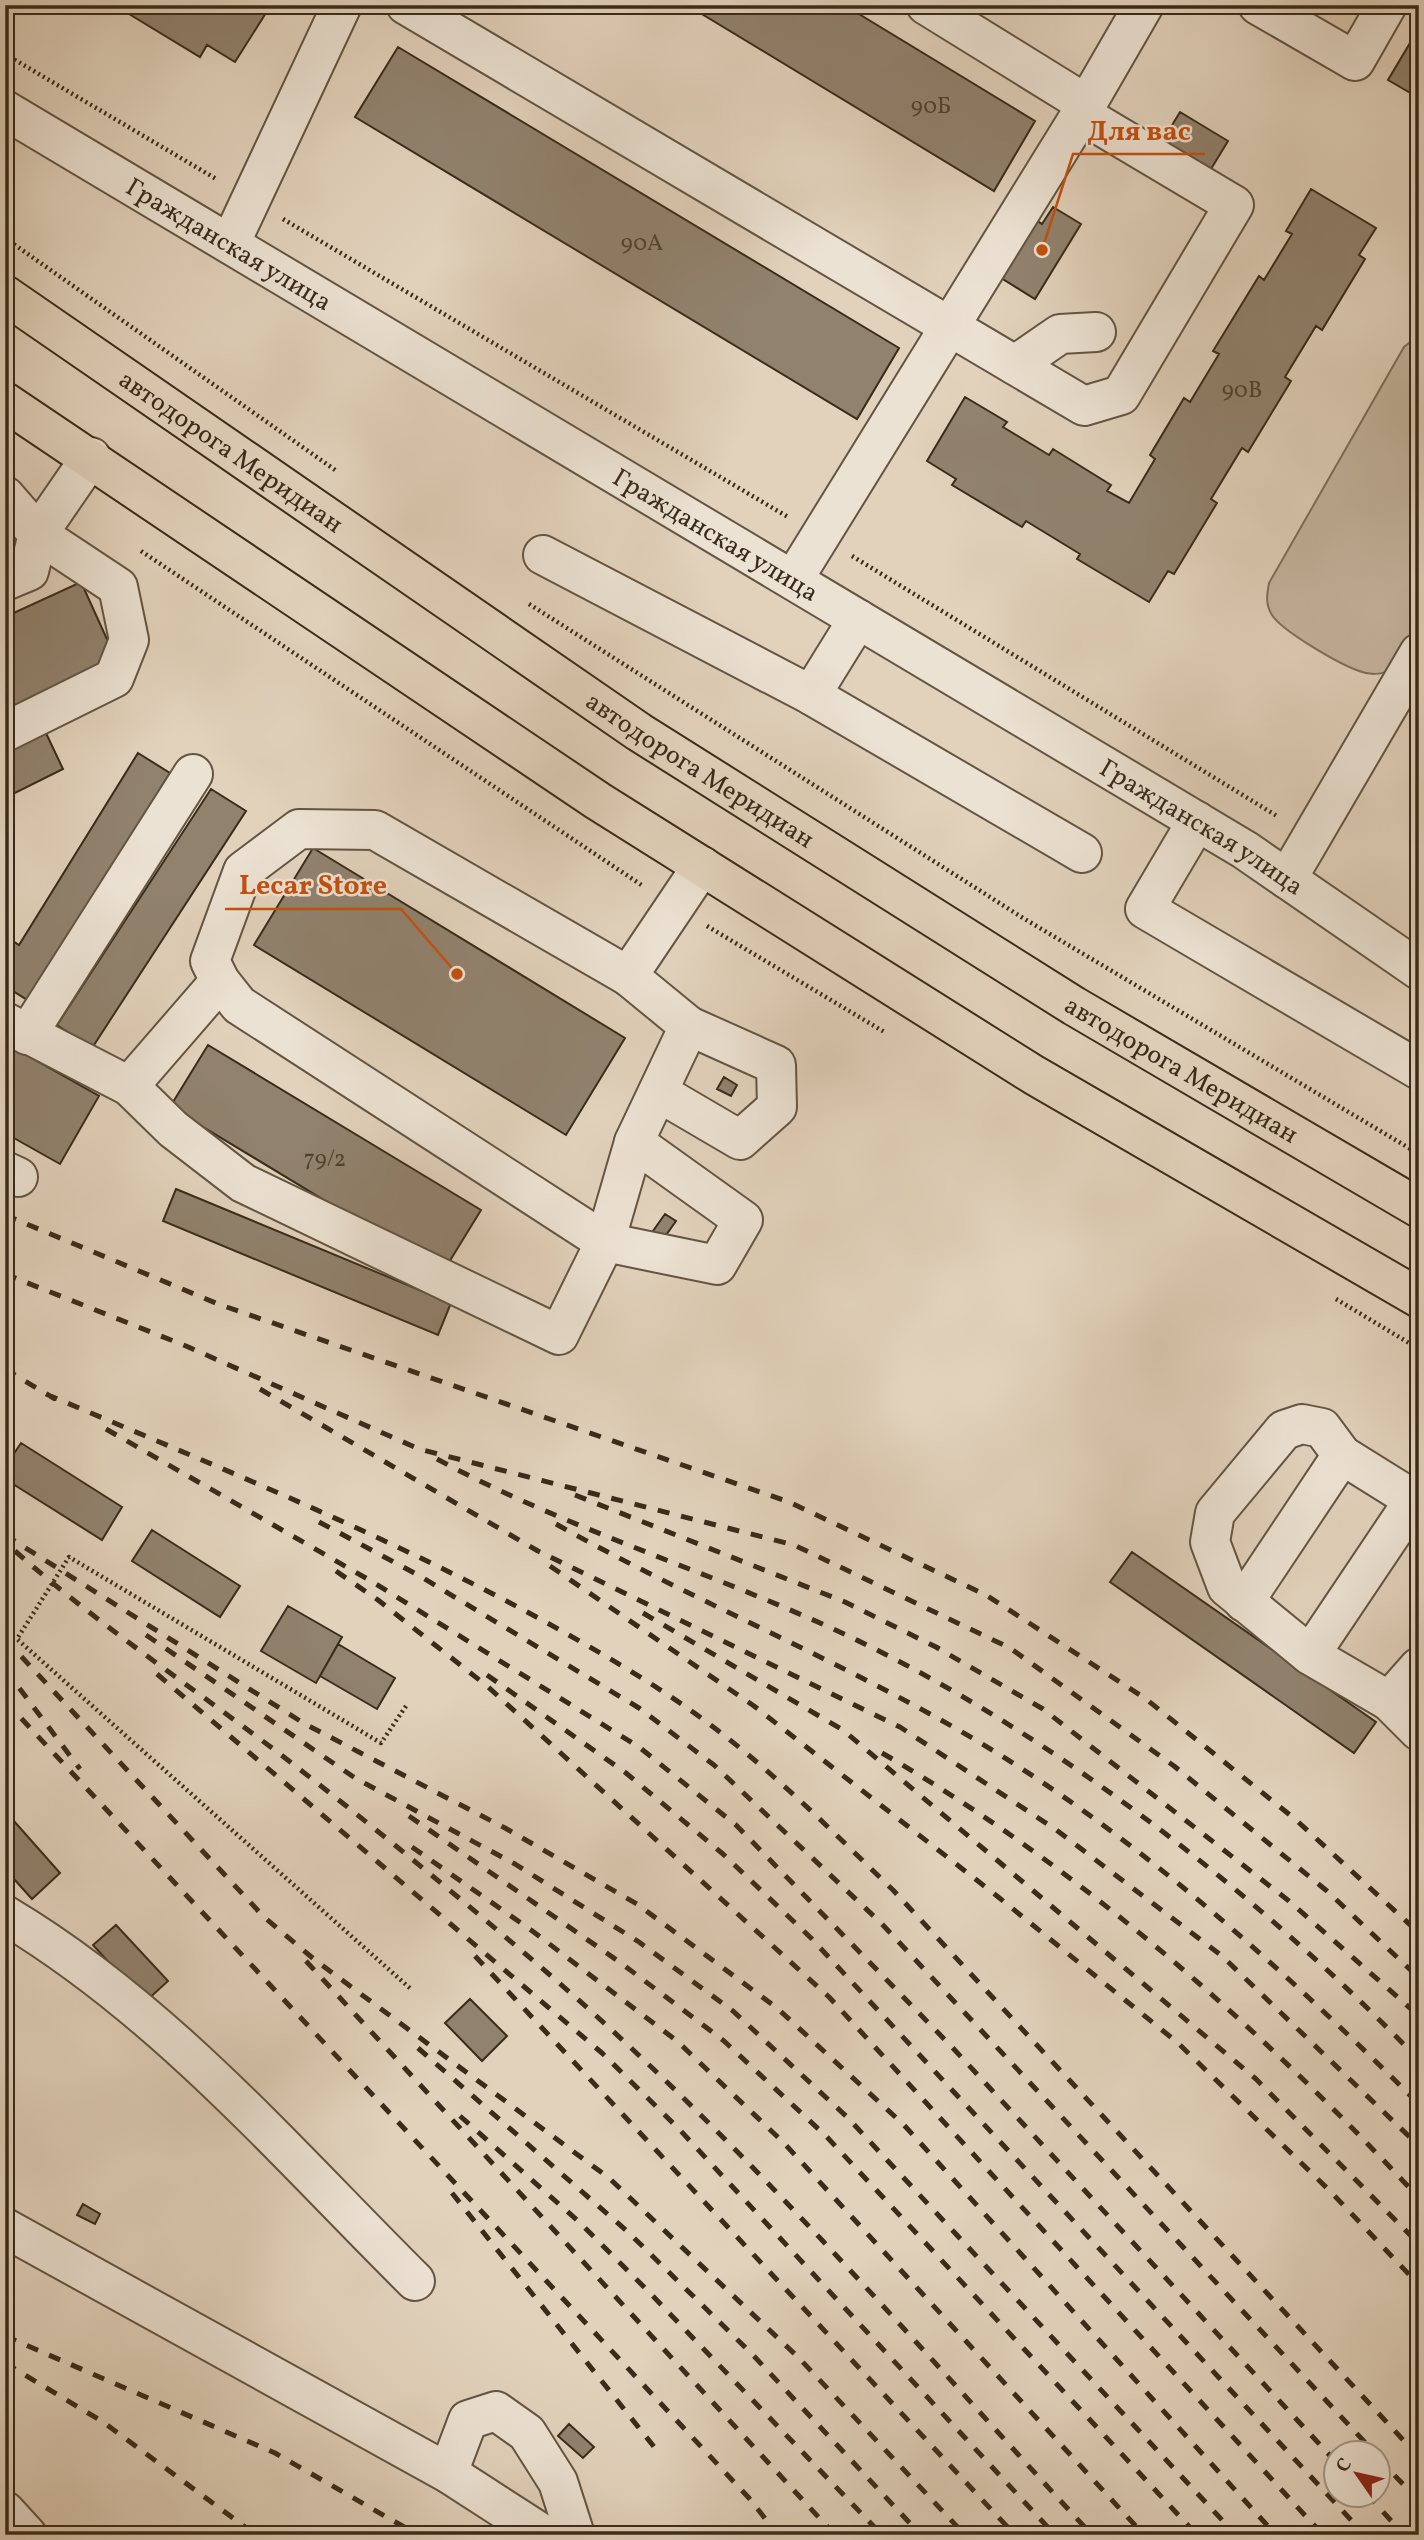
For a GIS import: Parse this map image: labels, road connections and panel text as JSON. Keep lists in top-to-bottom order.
{
  "streets": {
    "main road": ["автодорога Меридиан"],
    "street": ["Гражданская улица"]
  },
  "places": ["Для вас", "Lecar Store"],
  "house_numbers": [
    "90Б",
    "90А",
    "90В",
    "79/2"
  ],
  "north": "top left"
}
